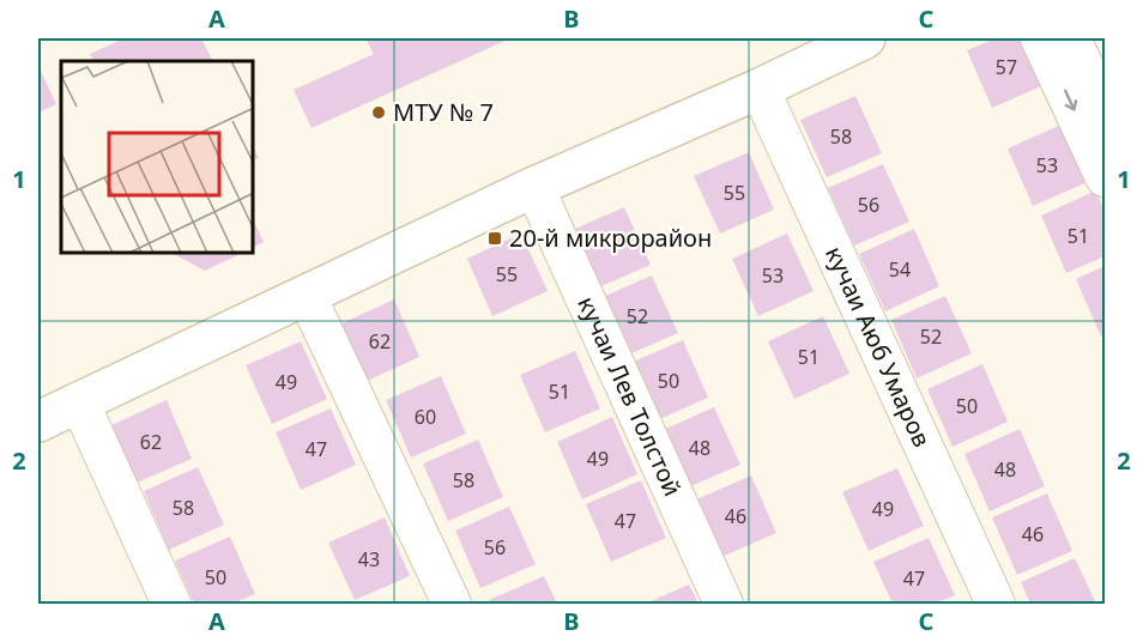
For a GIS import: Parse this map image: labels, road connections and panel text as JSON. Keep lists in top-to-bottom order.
{
  "streets": {
    "street": ["кучаи Аюб Умаров", "кучаи Лев Толстой"]
  },
  "places": {
    "other": ["МТУ № 7"],
    "transit": ["20-й микрорайон"]
  },
  "house_numbers": [
    "57",
    "58",
    "53",
    "55",
    "56",
    "51",
    "54",
    "55",
    "53",
    "52",
    "52",
    "62",
    "51",
    "50",
    "49",
    "51",
    "50",
    "60",
    "62",
    "48",
    "47",
    "49",
    "48",
    "58",
    "58",
    "49",
    "46",
    "47",
    "46",
    "56",
    "43",
    "50",
    "47"
  ],
  "grid": {
    "columns": ["A", "B", "C"],
    "rows": ["1", "2"]
  }
}
